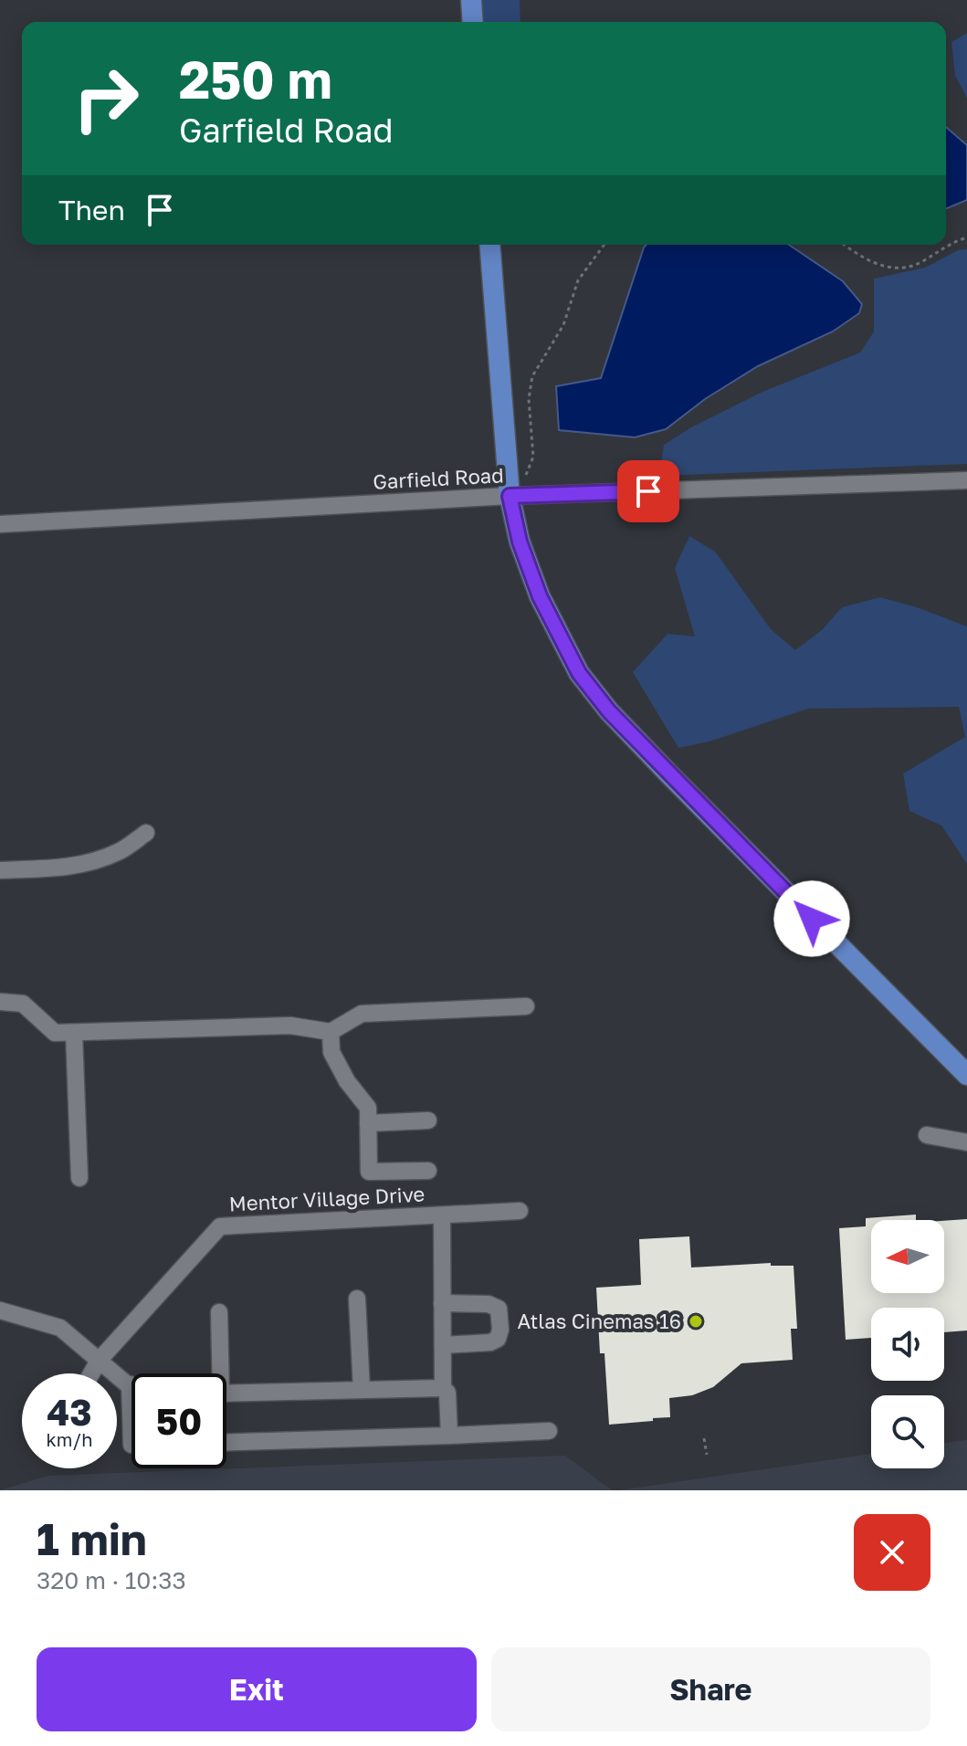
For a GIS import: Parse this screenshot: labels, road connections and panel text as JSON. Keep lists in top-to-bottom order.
{
  "streets": {
    "street": ["Garfield Road", "Mentor Village Drive"]
  },
  "places": ["Atlas Cinemas 16"],
  "north": "left",
  "page": {
    "turn": ["250 m", "Garfield Road"],
    "then": "Then",
    "speed": "43 km/h",
    "limit": "50",
    "heading": ["1 min", "320 m · 10:33"],
    "buttons": ["Exit", "Share"]
  }
}
